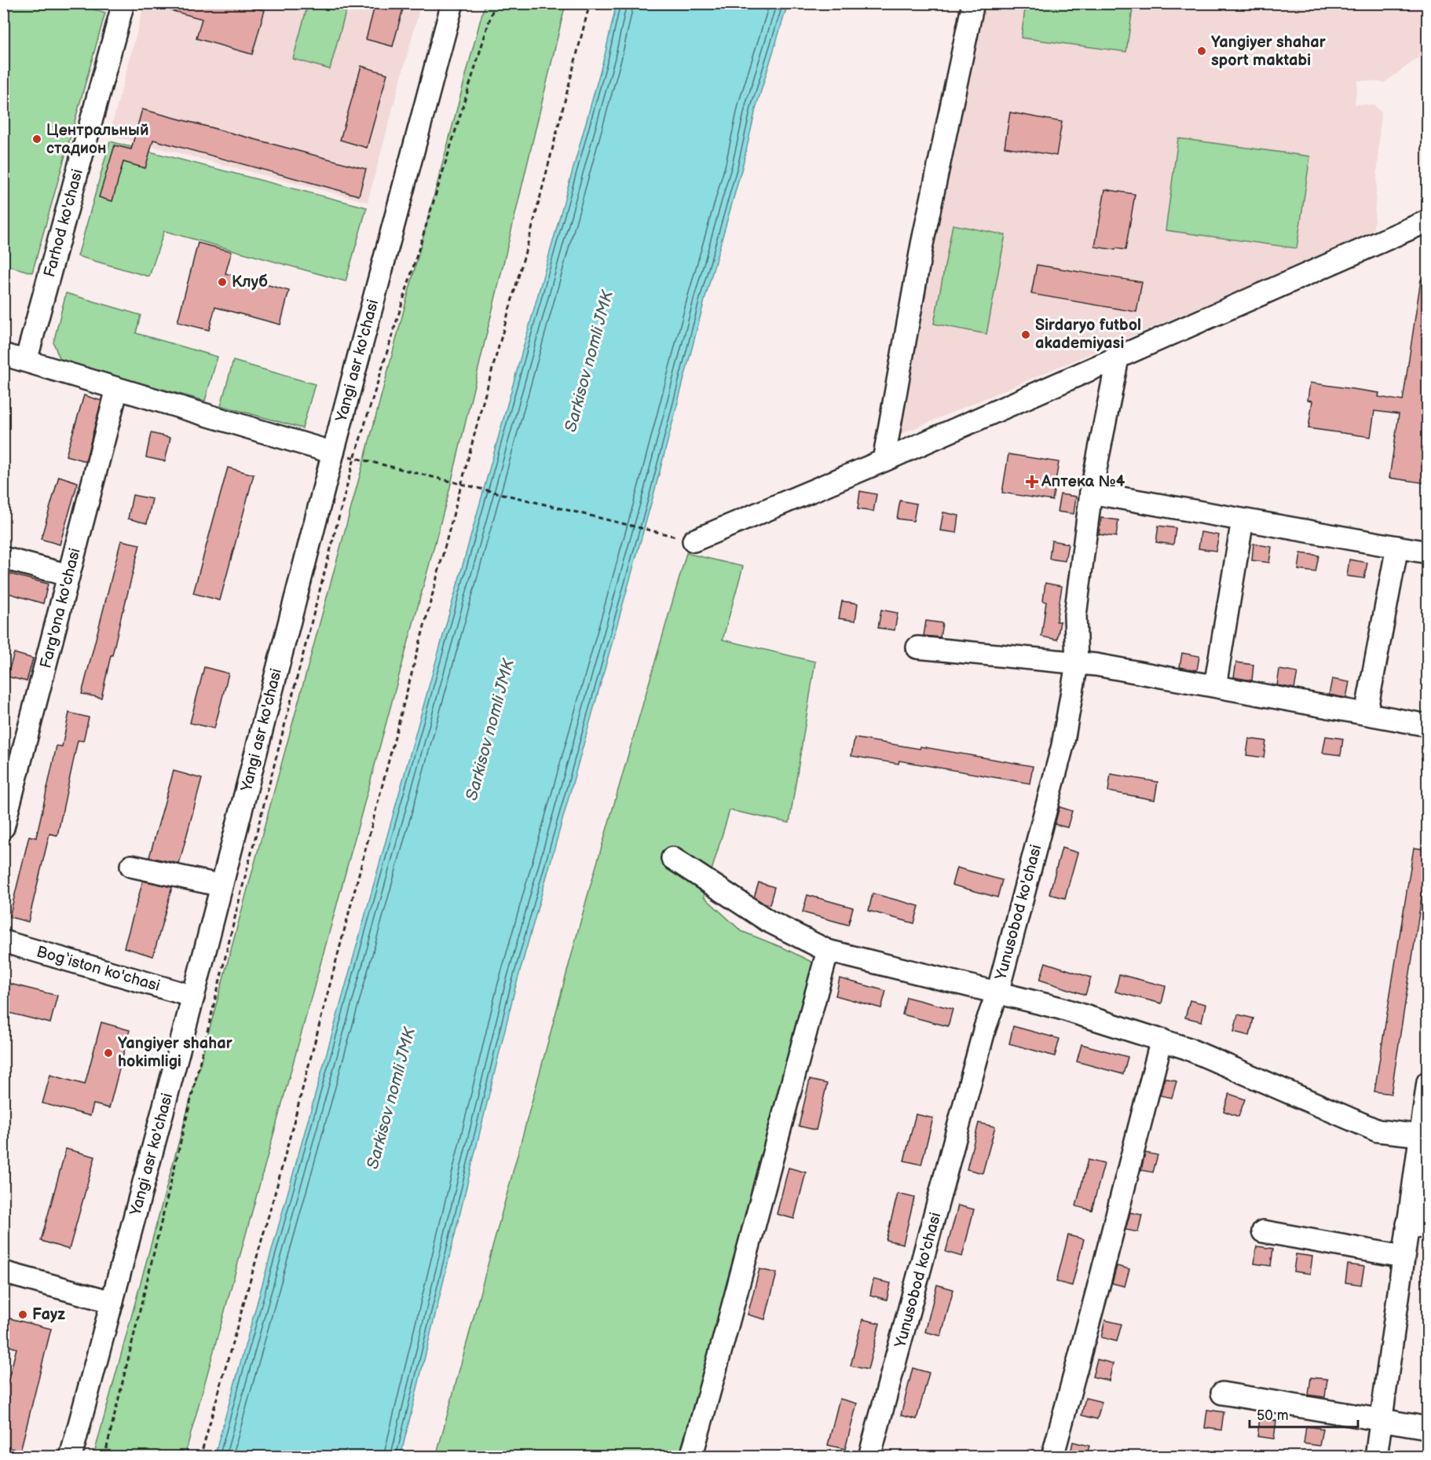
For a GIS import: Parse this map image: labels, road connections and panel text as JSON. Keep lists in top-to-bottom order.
{
  "streets": {
    "street": [
      "Farhod ko'chasi",
      "Yangi asr ko'chasi",
      "Farg'ona ko'chasi",
      "Yunusobod ko'chasi",
      "Bog‘iston ko'chasi"
    ]
  },
  "crossings": [
    ["Yangi asr ko'chasi", "Bog‘iston ko'chasi"]
  ],
  "water": ["Sarkisov nomli JMK"],
  "places": {
    "other": [
      "Yangiyer shahar sport maktabi",
      "Центральный стадион",
      "Клуб",
      "Sirdaryo futbol akademiyasi",
      "Yangiyer shahar hokimligi",
      "Fayz"
    ],
    "health": ["Аптека №4"]
  },
  "scale_bar": "50 m"
}
